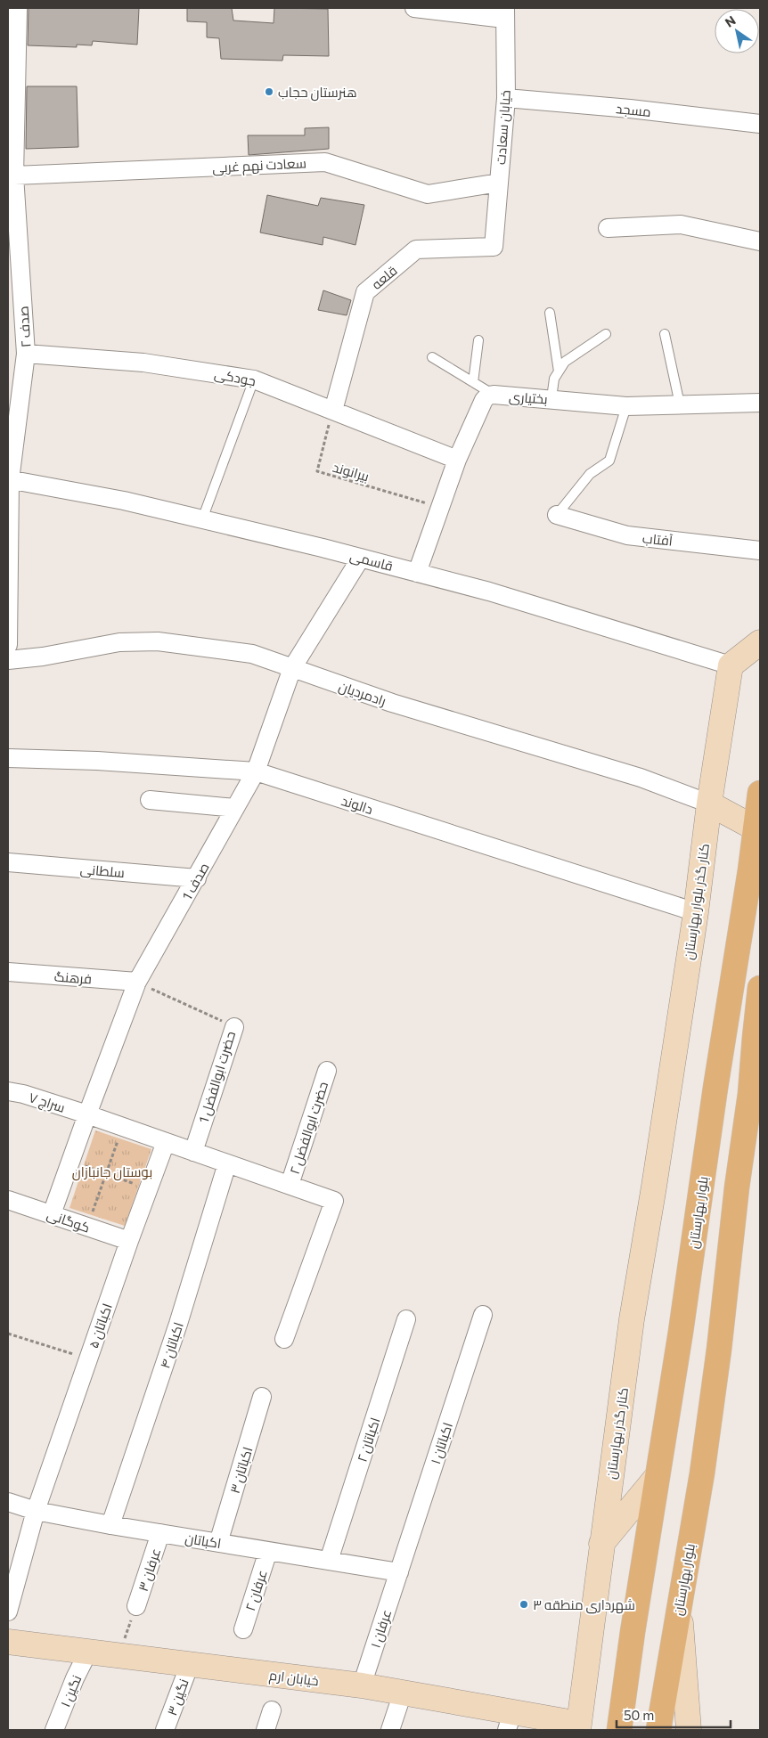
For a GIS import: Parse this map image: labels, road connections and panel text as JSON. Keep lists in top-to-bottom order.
{
  "streets": {
    "main road": [
      "کنار گذر بلوار بهارستان",
      "بلوار بهارستان",
      "کنار گذر بهارستان",
      "خیابان ارم"
    ],
    "street": [
      "مسجد",
      "خیابان سعادت",
      "سعادت نهم غربی",
      "قلعه",
      "صدف ۲",
      "جودکی",
      "بختیاری",
      "آفتاب",
      "قاسمی",
      "رادمردیان",
      "دالوند",
      "سلطانی",
      "صدف 1",
      "فرهنگ",
      "حضرت ابوالفضل 1",
      "سراج ۷",
      "حضرت ابوالفضل ۲",
      "کوگانی",
      "اکباتان ۵",
      "اکباتان ۴",
      "اکباتان ۲",
      "اکباتان ۱",
      "اکباتان ۳",
      "اکباتان",
      "عرفان ۳",
      "عرفان ۲",
      "عرفان ۱",
      "نگین ۱",
      "نگین ۳"
    ],
    "path": ["بیرانوند"]
  },
  "crossings": [
    ["مسجد", "خیابان سعادت"],
    ["خیابان سعادت", "سعادت نهم غربی"],
    ["خیابان سعادت", "قلعه"],
    ["سعادت نهم غربی", "صدف ۲"],
    ["قلعه", "جودکی"],
    ["قلعه", "بیرانوند"],
    ["صدف ۲", "جودکی"],
    ["صدف ۲", "قاسمی"],
    ["جودکی", "بختیاری"],
    ["جودکی", "بیرانوند"],
    ["بختیاری", "بیرانوند"],
    ["بختیاری", "قاسمی"],
    ["قاسمی", "صدف 1"],
    ["قاسمی", "کنار گذر بلوار بهارستان"],
    ["رادمردیان", "صدف 1"],
    ["رادمردیان", "کنار گذر بلوار بهارستان"],
    ["دالوند", "صدف 1"],
    ["دالوند", "کنار گذر بلوار بهارستان"],
    ["سلطانی", "صدف 1"],
    ["صدف 1", "فرهنگ"],
    ["صدف 1", "حضرت ابوالفضل 1"],
    ["صدف 1", "سراج ۷"],
    ["صدف 1", "کوگانی"],
    ["کنار گذر بلوار بهارستان", "کنار گذر بهارستان"],
    ["فرهنگ", "حضرت ابوالفضل 1"],
    ["حضرت ابوالفضل 1", "سراج ۷"],
    ["سراج ۷", "حضرت ابوالفضل ۲"],
    ["سراج ۷", "اکباتان ۵"],
    ["سراج ۷", "اکباتان ۴"],
    ["کوگانی", "اکباتان ۵"],
    ["اکباتان ۵", "اکباتان"],
    ["اکباتان ۴", "اکباتان"],
    ["کنار گذر بهارستان", "خیابان ارم"],
    ["اکباتان ۲", "اکباتان"],
    ["اکباتان ۱", "اکباتان"],
    ["اکباتان ۱", "عرفان ۱"],
    ["اکباتان ۳", "اکباتان"],
    ["اکباتان", "عرفان ۳"],
    ["اکباتان", "عرفان ۲"],
    ["اکباتان", "عرفان ۱"],
    ["عرفان ۱", "خیابان ارم"],
    ["خیابان ارم", "نگین ۱"],
    ["خیابان ارم", "نگین ۳"]
  ],
  "parks": ["بوستان جانبازان"],
  "places": ["هنرستان حجاب", "شهرداری منطقه ۳"],
  "scale_bar": "50 m",
  "north": "top left"
}
